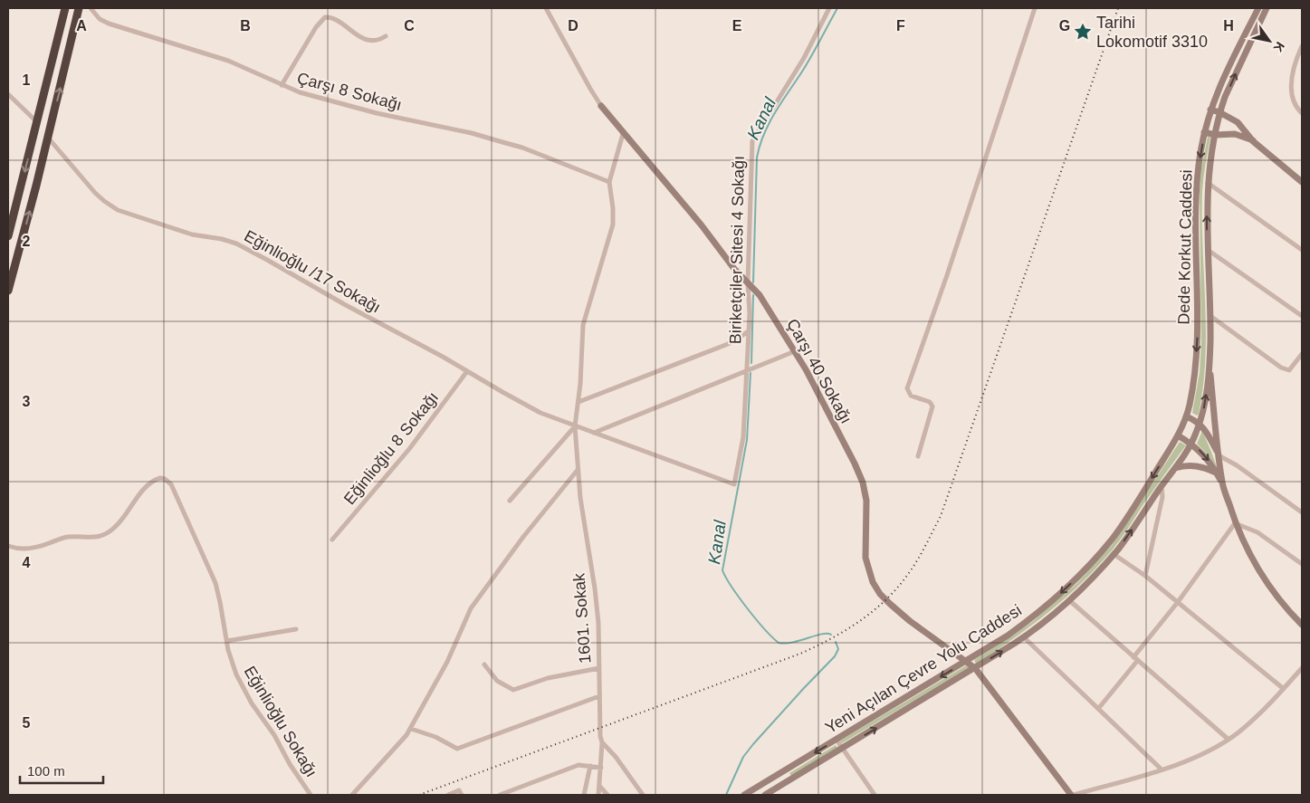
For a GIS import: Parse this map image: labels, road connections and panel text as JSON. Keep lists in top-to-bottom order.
{
  "streets": {
    "main road": ["Dede Korkut Caddesi", "Çarşı 40 Sokağı", "Yeni Açılan Çevre Yolu Caddesi"],
    "street": [
      "Çarşı 8 Sokağı",
      "Biriketçiler Sitesi 4 Sokağı",
      "Eğinlioğlu /17 Sokağı",
      "Eğinlioğlu 8 Sokağı",
      "1601. Sokak",
      "Eğinlioğlu Sokağı"
    ]
  },
  "crossings": [
    ["Çarşı 8 Sokağı", "1601. Sokak"],
    ["Dede Korkut Caddesi", "Yeni Açılan Çevre Yolu Caddesi"],
    ["Biriketçiler Sitesi 4 Sokağı", "Eğinlioğlu /17 Sokağı"],
    ["Biriketçiler Sitesi 4 Sokağı", "Çarşı 40 Sokağı"],
    ["Eğinlioğlu /17 Sokağı", "Eğinlioğlu 8 Sokağı"],
    ["Eğinlioğlu /17 Sokağı", "1601. Sokak"],
    ["Çarşı 40 Sokağı", "Yeni Açılan Çevre Yolu Caddesi"]
  ],
  "water": ["Kanal"],
  "places": {
    "place": ["Tarihi Lokomotif 3310"]
  },
  "scale_bar": "100 m",
  "north": "bottom right",
  "grid": {
    "columns": [
      "A",
      "B",
      "C",
      "D",
      "E",
      "F",
      "G",
      "H"
    ],
    "rows": [
      "1",
      "2",
      "3",
      "4",
      "5"
    ]
  }
}
